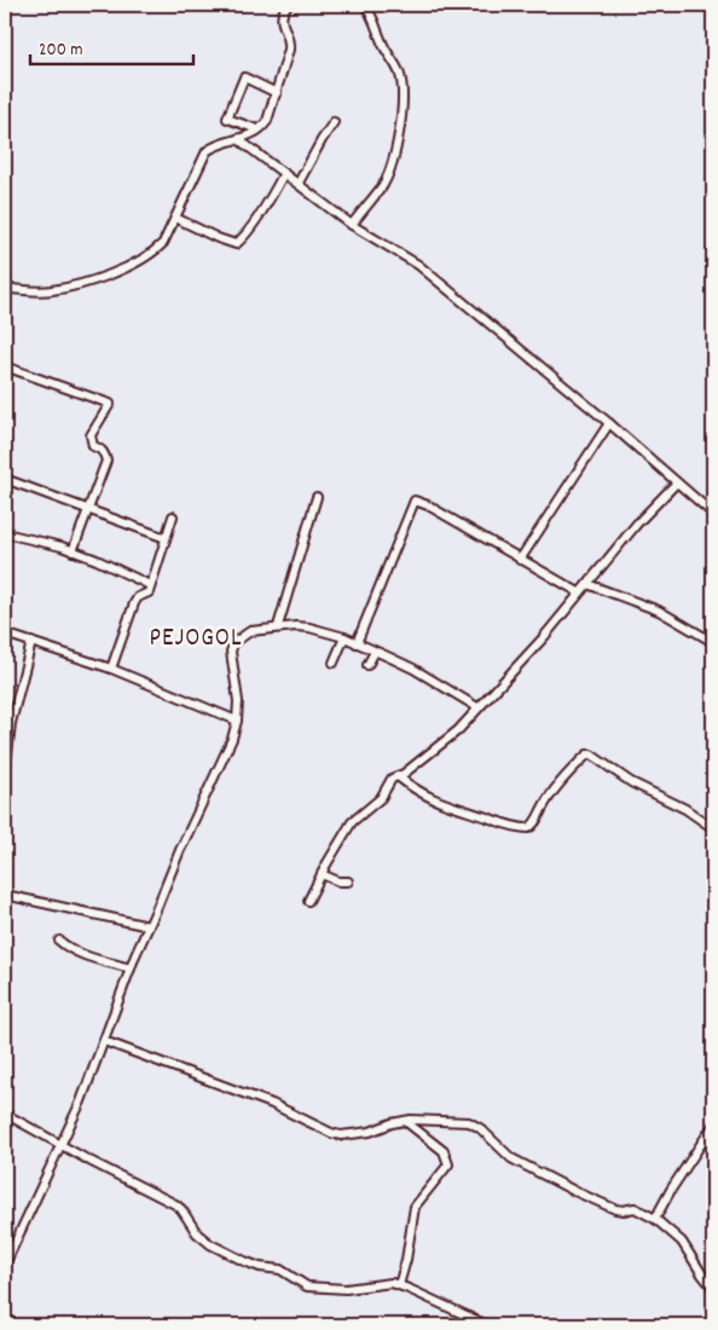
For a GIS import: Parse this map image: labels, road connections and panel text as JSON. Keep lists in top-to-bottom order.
{
  "districts": ["PEJOGOL"],
  "scale_bar": "200 m"
}
